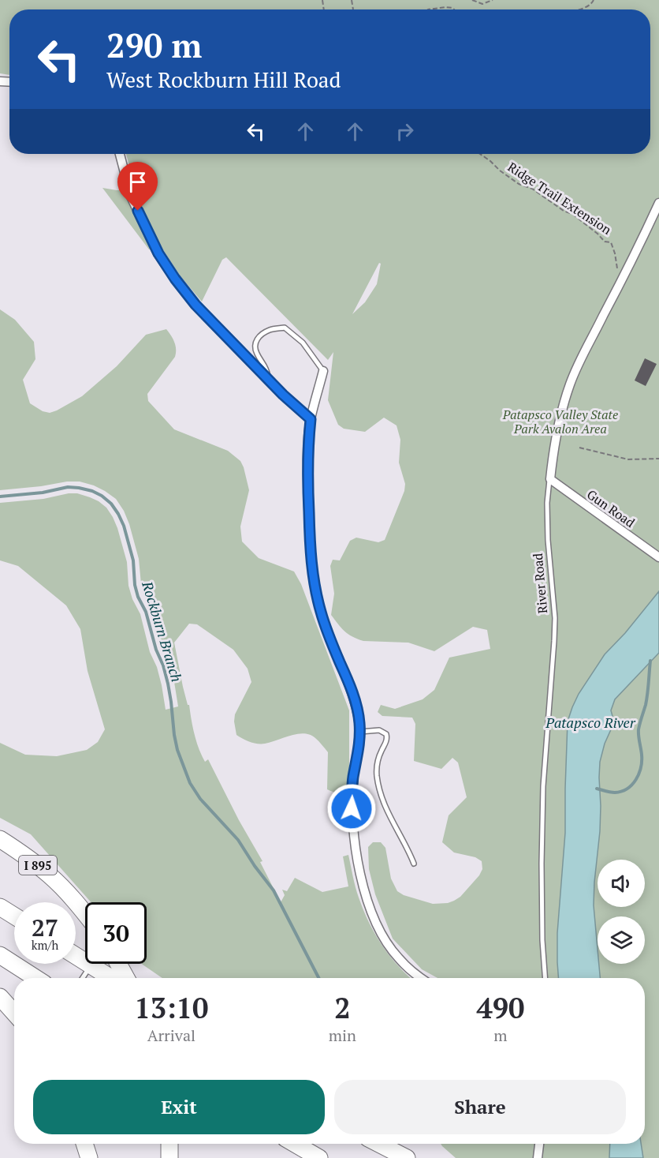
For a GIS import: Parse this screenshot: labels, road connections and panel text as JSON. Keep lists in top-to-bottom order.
{
  "streets": {
    "highway": ["I 895"],
    "street": ["Gun Road", "River Road"],
    "path": ["Ridge Trail Extension"]
  },
  "crossings": [
    ["Gun Road", "River Road"]
  ],
  "water": ["Rockburn Branch", "Patapsco River"],
  "parks": ["Patapsco Valley State Park Avalon Area"],
  "page": {
    "turn": ["290 m", "West Rockburn Hill Road"],
    "speed": "27 km/h",
    "limit": "30",
    "eta": [
      "13:10",
      "Arrival",
      "2",
      "min",
      "490",
      "m"
    ],
    "buttons": ["Exit", "Share"]
  }
}
